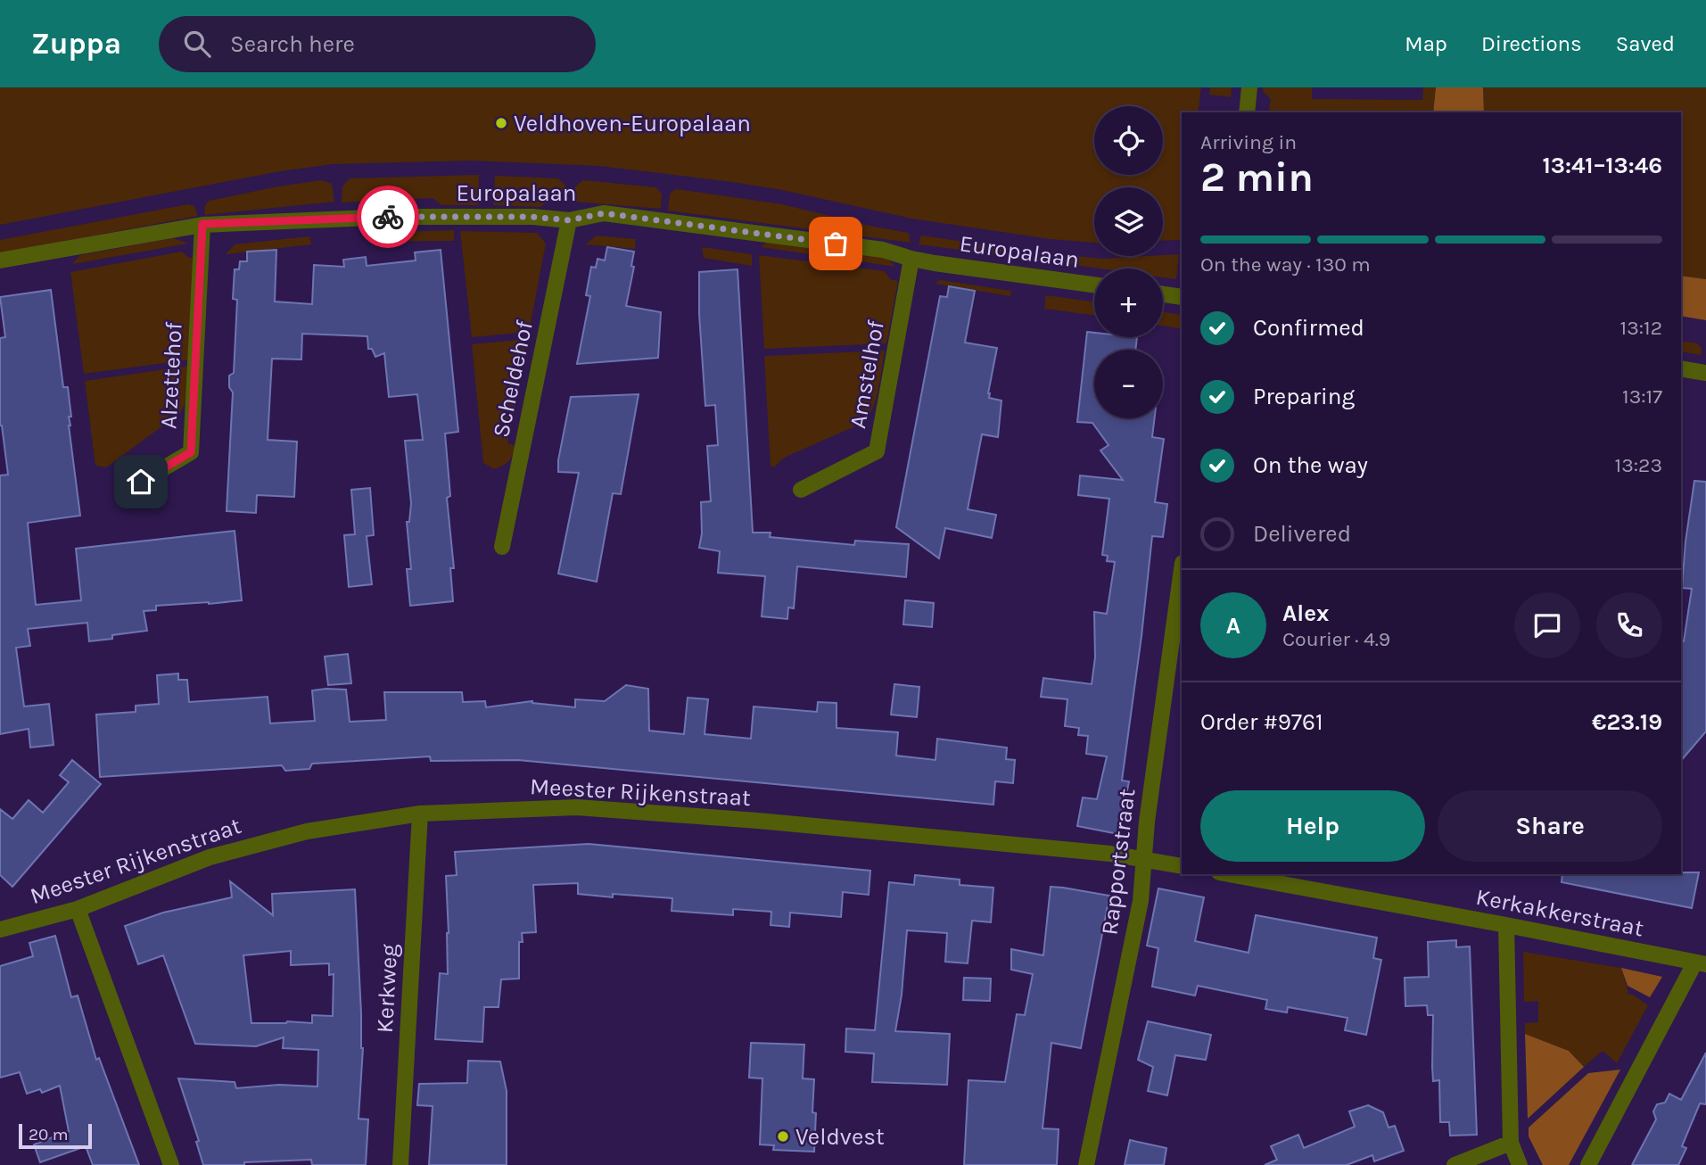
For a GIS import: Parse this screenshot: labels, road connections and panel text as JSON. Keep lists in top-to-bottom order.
{
  "streets": {
    "street": [
      "Europalaan",
      "Amstelhof",
      "Alzettehof",
      "Scheldehof",
      "Meester Rijkenstraat",
      "Rapportstraat",
      "Kerkakkerstraat",
      "Kerkweg"
    ]
  },
  "crossings": [
    ["Europalaan", "Amstelhof"],
    ["Europalaan", "Alzettehof"],
    ["Europalaan", "Scheldehof"],
    ["Meester Rijkenstraat", "Rapportstraat"],
    ["Meester Rijkenstraat", "Kerkweg"]
  ],
  "places": ["Veldhoven-Europalaan", "Veldvest"],
  "scale_bar": "20 m",
  "page": {
    "header": "Zuppa",
    "search": "Search here",
    "nav": ["Map", "Directions", "Saved"],
    "map_buttons": ["+", "−"],
    "heading": ["2 min", "Arriving in", "13:41–13:46"],
    "panel": [
      "Alex",
      "Courier · 4.9",
      "Order #9761",
      "€23.19"
    ],
    "bar": "On the way · 130 m",
    "list": [
      ["Confirmed", "13:12"],
      ["Preparing", "13:17"],
      ["On the way", "13:23"],
      "Delivered"
    ],
    "round": "A",
    "buttons": ["Help", "Share"],
    "scale": "20 m"
  }
}
